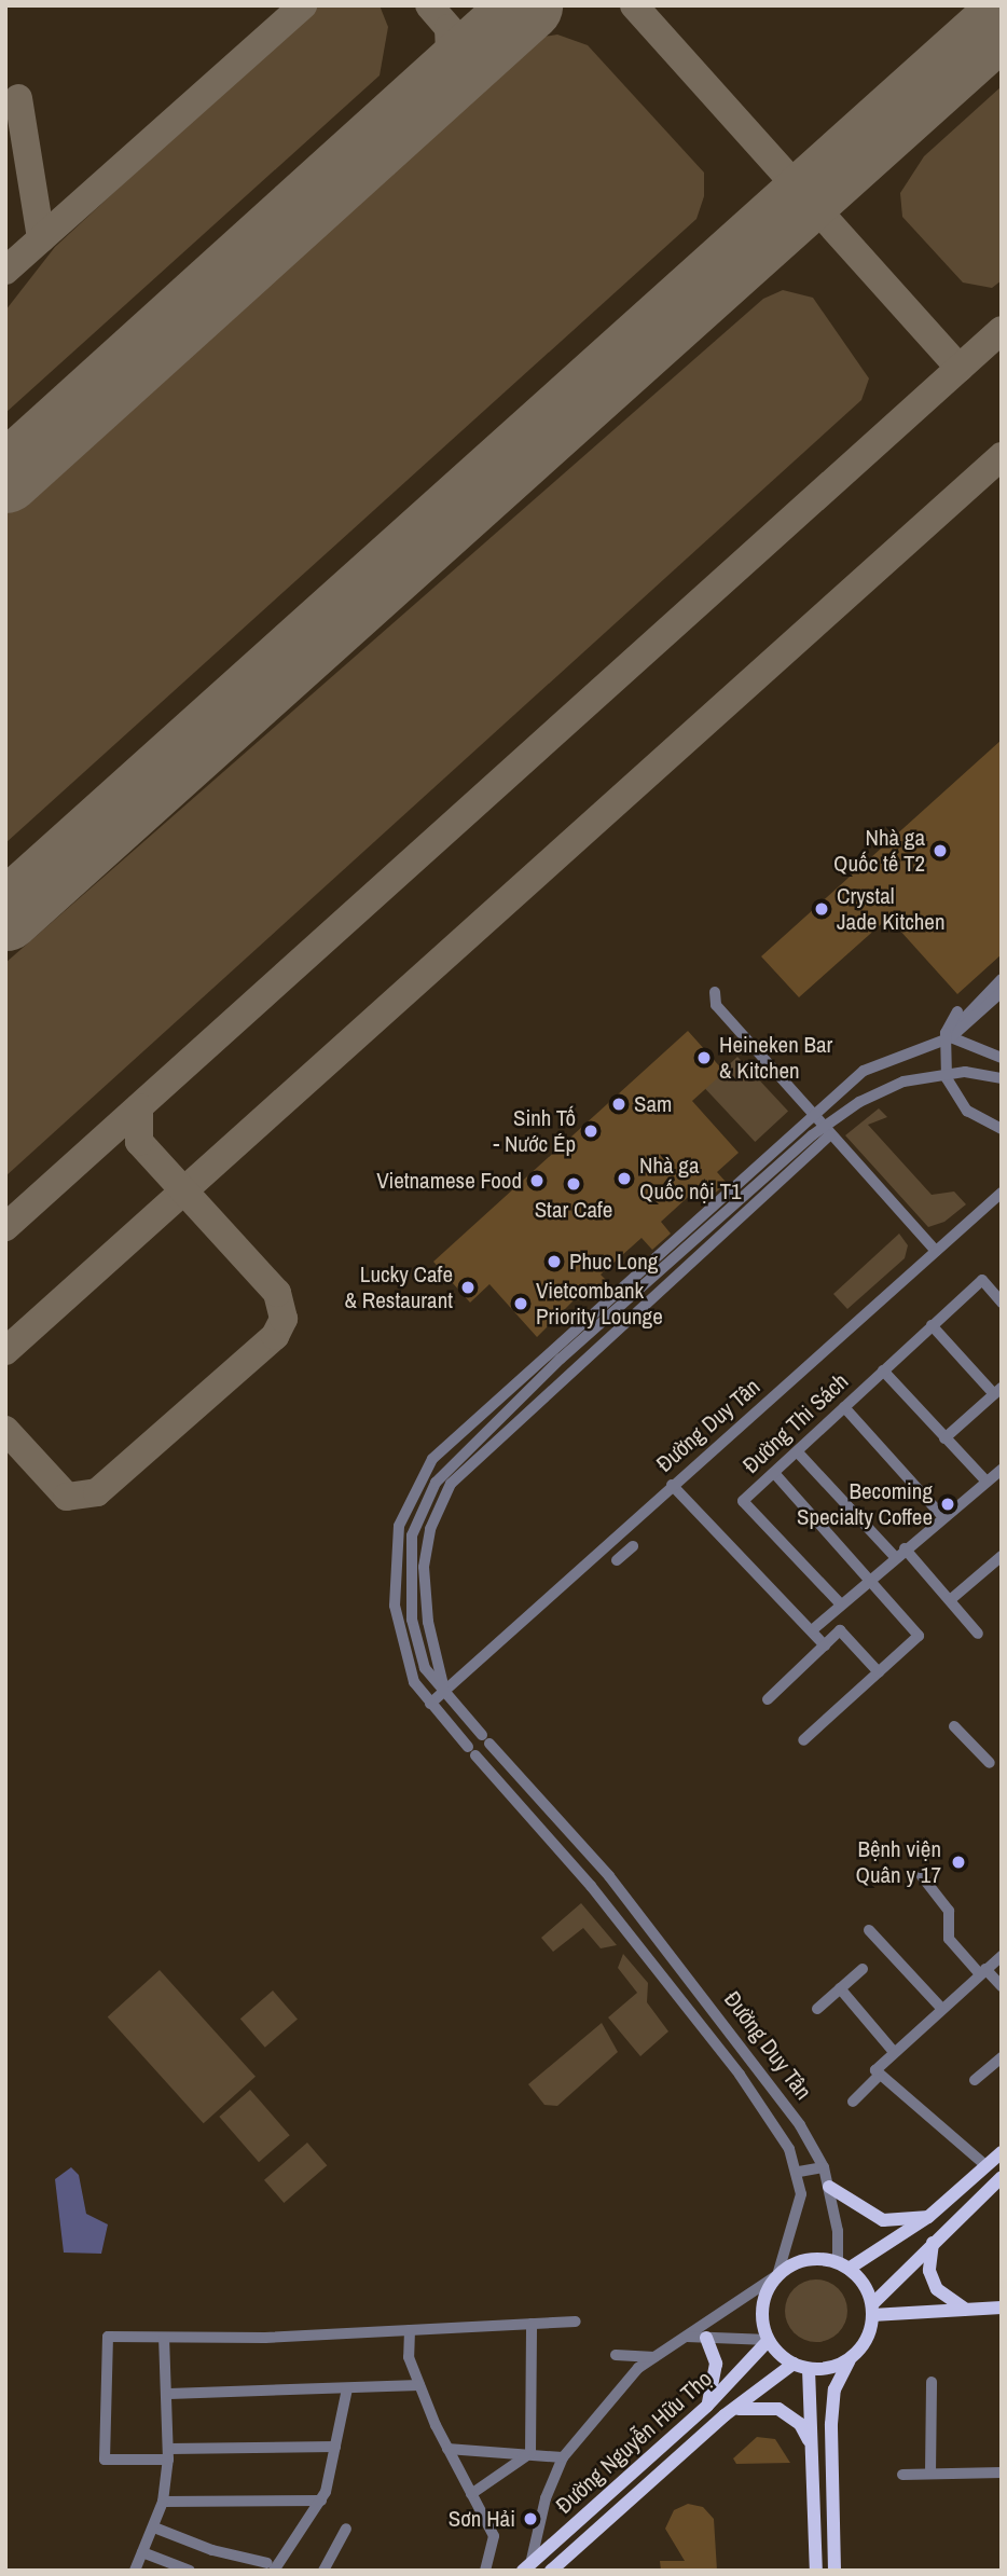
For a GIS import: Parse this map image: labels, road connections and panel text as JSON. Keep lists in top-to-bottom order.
{
  "streets": {
    "main road": ["Đường Nguyễn Hữu Thọ"],
    "street": ["Đường Thi Sách", "Đường Duy Tân"]
  },
  "crossings": [
    ["Đường Duy Tân", "Đường Nguyễn Hữu Thọ"]
  ],
  "places": [
    "Nhà ga Quốc tế T2",
    "Crystal Jade Kitchen",
    "Heineken Bar & Kitchen",
    "Sam",
    "Sinh Tố - Nước Ép",
    "Nhà ga Quốc nội T1",
    "Vietnamese Food",
    "Star Cafe",
    "Phuc Long",
    "Lucky Cafe & Restaurant",
    "Vietcombank Priority Lounge",
    "Becoming Specialty Coffee",
    "Bệnh viện Quân y 17",
    "Sơn Hải"
  ]
}
